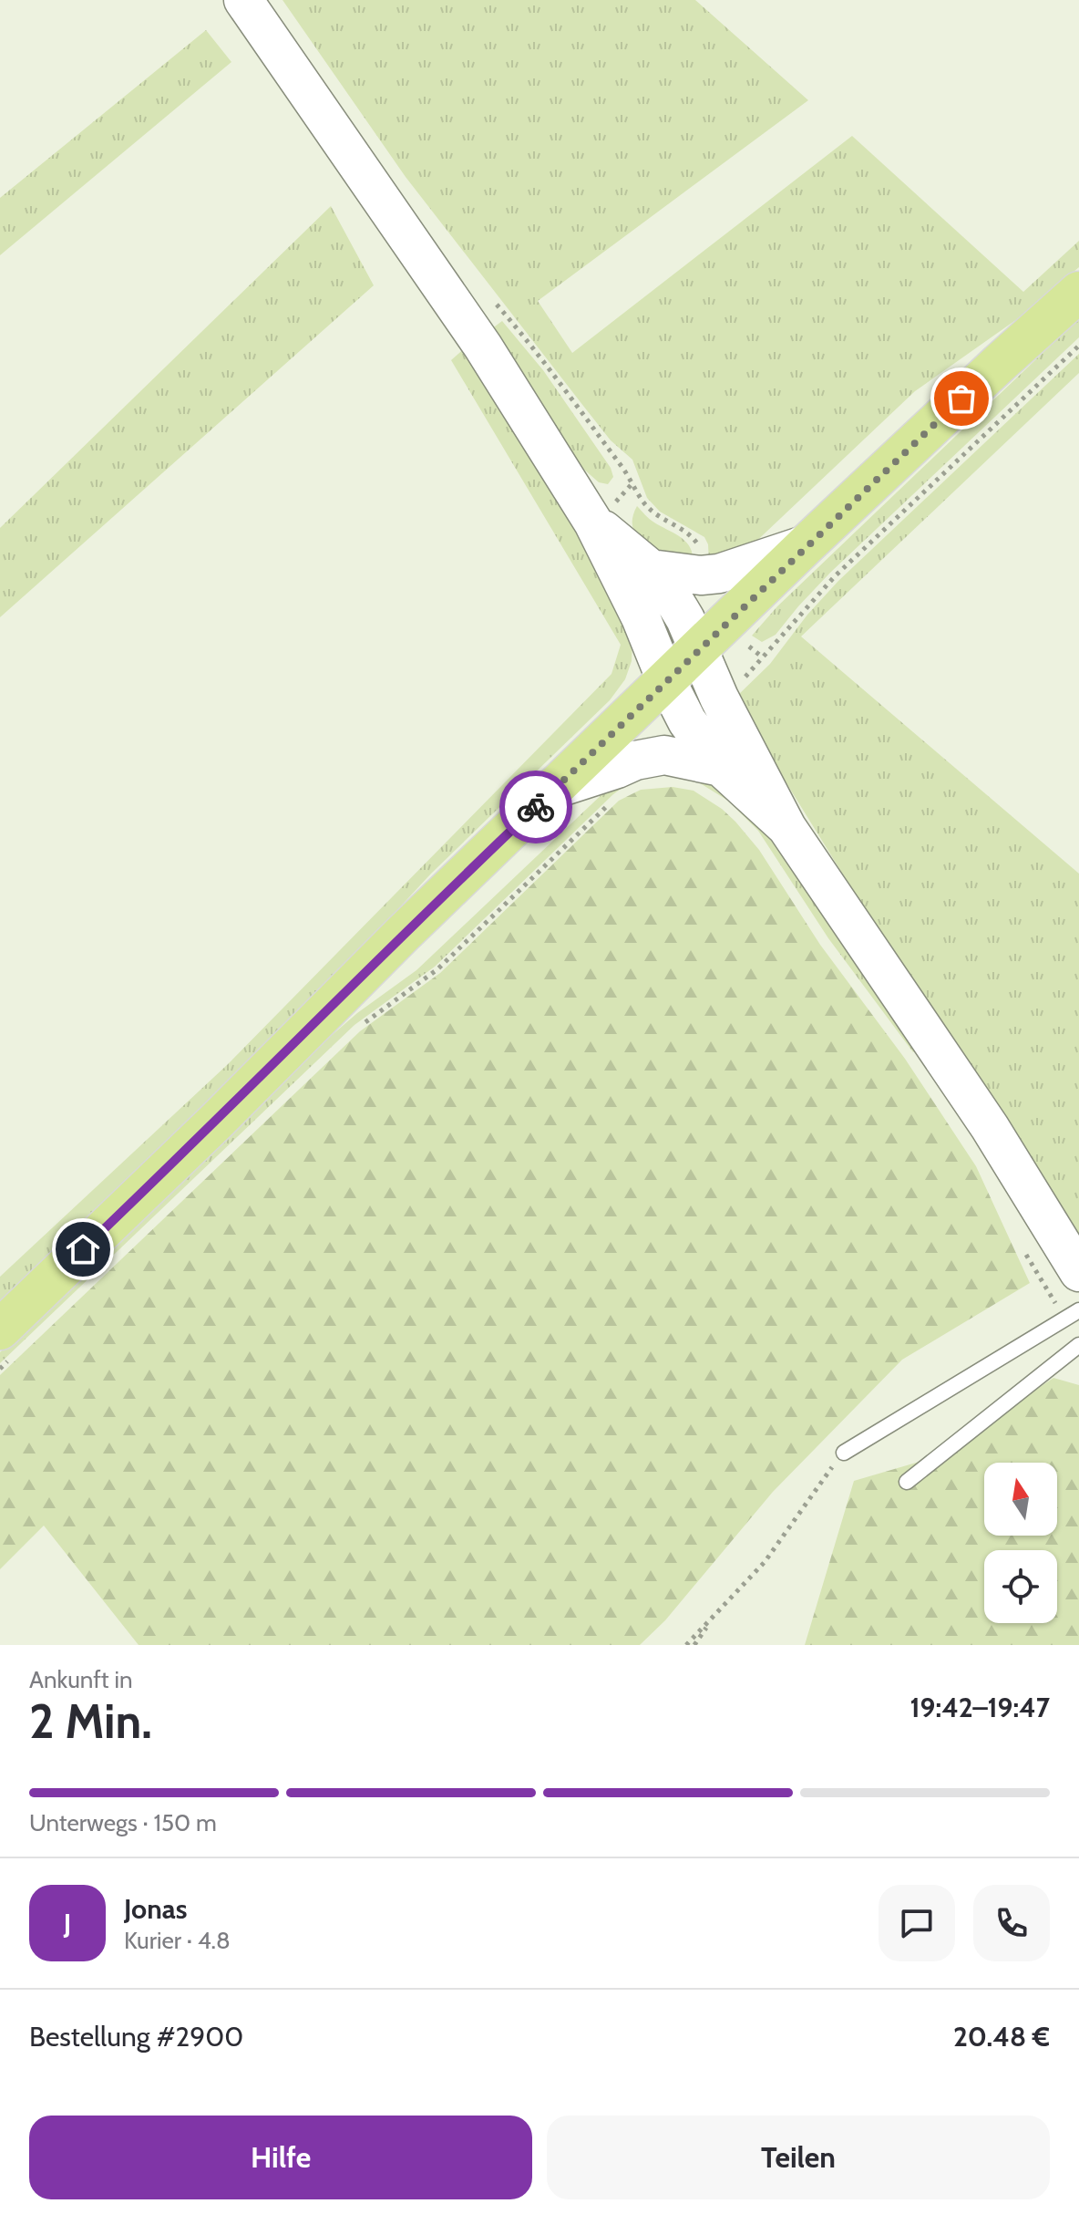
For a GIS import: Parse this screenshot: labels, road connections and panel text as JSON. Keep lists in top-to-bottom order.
{
  "north": "top",
  "page": {
    "heading": ["2 Min.", "Ankunft in", "19:42–19:47"],
    "panel": [
      "Jonas",
      "Kurier · 4.8",
      "Bestellung #2900",
      "20.48 €"
    ],
    "bar": "Unterwegs · 150 m",
    "round": "J",
    "buttons": ["Hilfe", "Teilen"]
  }
}
